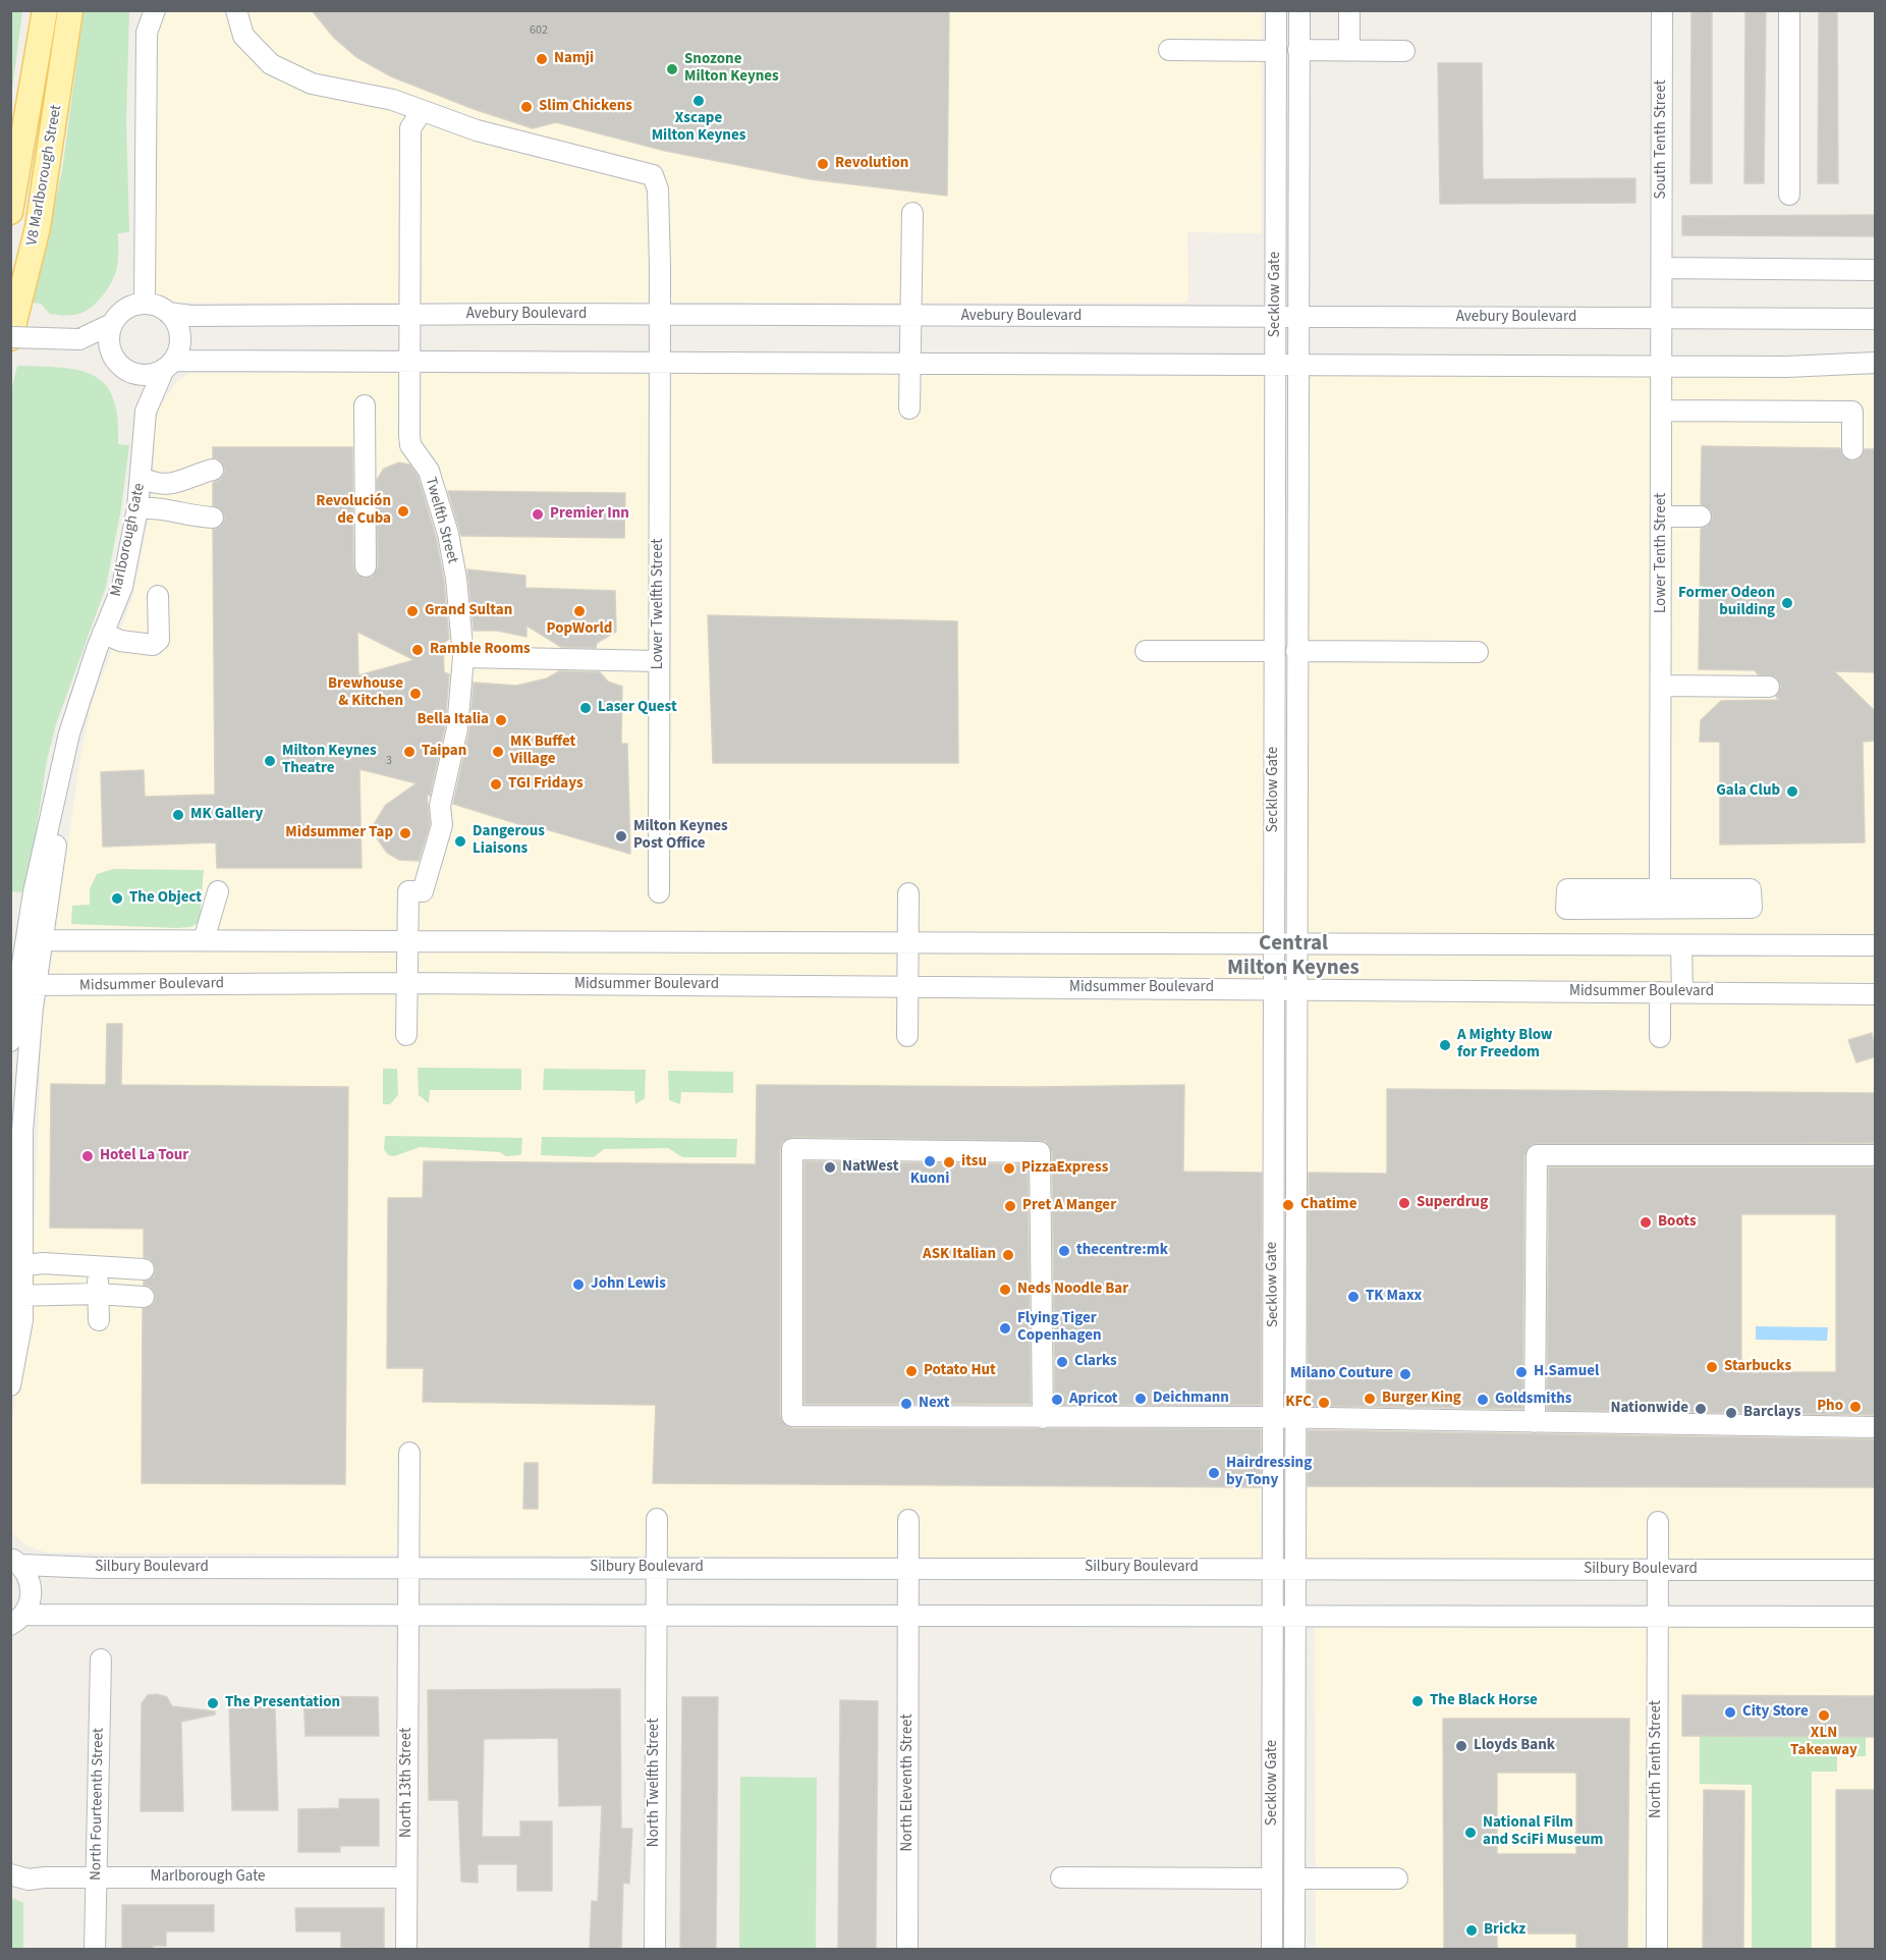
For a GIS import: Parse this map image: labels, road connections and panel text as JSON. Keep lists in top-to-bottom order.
{
  "streets": {
    "main road": ["V8 Marlborough Street"],
    "street": [
      "South Tenth Street",
      "Secklow Gate",
      "Avebury Boulevard",
      "Twelfth Street",
      "Marlborough Gate",
      "Lower Tenth Street",
      "Lower Twelfth Street",
      "Midsummer Boulevard",
      "Silbury Boulevard",
      "North Tenth Street",
      "North 13th Street",
      "North Twelfth Street",
      "North Eleventh Street",
      "North Fourteenth Street"
    ]
  },
  "crossings": [
    ["South Tenth Street", "Lower Tenth Street"],
    ["Secklow Gate", "Avebury Boulevard"],
    ["Secklow Gate", "Midsummer Boulevard"],
    ["Secklow Gate", "Silbury Boulevard"],
    ["Avebury Boulevard", "Twelfth Street"],
    ["Avebury Boulevard", "Marlborough Gate"],
    ["Avebury Boulevard", "Lower Tenth Street"],
    ["Avebury Boulevard", "Lower Twelfth Street"],
    ["Twelfth Street", "Lower Twelfth Street"],
    ["Marlborough Gate", "Midsummer Boulevard"],
    ["Marlborough Gate", "North 13th Street"],
    ["Marlborough Gate", "North Fourteenth Street"],
    ["Silbury Boulevard", "North Tenth Street"],
    ["Silbury Boulevard", "North 13th Street"],
    ["Silbury Boulevard", "North Twelfth Street"],
    ["Silbury Boulevard", "North Eleventh Street"]
  ],
  "districts": ["Central Milton Keynes"],
  "places": [
    "Namji",
    "Snozone Milton Keynes",
    "Xscape Milton Keynes",
    "Slim Chickens",
    "Revolution",
    "Revolución de Cuba",
    "Premier Inn",
    "Former Odeon building",
    "Grand Sultan",
    "PopWorld",
    "Ramble Rooms",
    "Brewhouse & Kitchen",
    "Laser Quest",
    "Bella Italia",
    "Taipan",
    "MK Buffet Village",
    "Milton Keynes Theatre",
    "TGI Fridays",
    "Gala Club",
    "MK Gallery",
    "Midsummer Tap",
    "Milton Keynes Post Office",
    "Dangerous Liaisons",
    "The Object",
    "A Mighty Blow for Freedom",
    "Hotel La Tour",
    "Kuoni",
    "itsu",
    "NatWest",
    "PizzaExpress",
    "Superdrug",
    "Chatime",
    "Pret A Manger",
    "Boots",
    "thecentre:mk",
    "ASK Italian",
    "John Lewis",
    "Neds Noodle Bar",
    "TK Maxx",
    "Flying Tiger Copenhagen",
    "Clarks",
    "Starbucks",
    "Potato Hut",
    "H.Samuel",
    "Milano Couture",
    "Deichmann",
    "Burger King",
    "Apricot",
    "Goldsmiths",
    "KFC",
    "Next",
    "Pho",
    "Nationwide",
    "Barclays",
    "Hairdressing by Tony",
    "The Black Horse",
    "The Presentation",
    "City Store",
    "XLN Takeaway",
    "Lloyds Bank",
    "National Film and SciFi Museum",
    "Brickz"
  ],
  "house_numbers": ["602", "3"]
}
